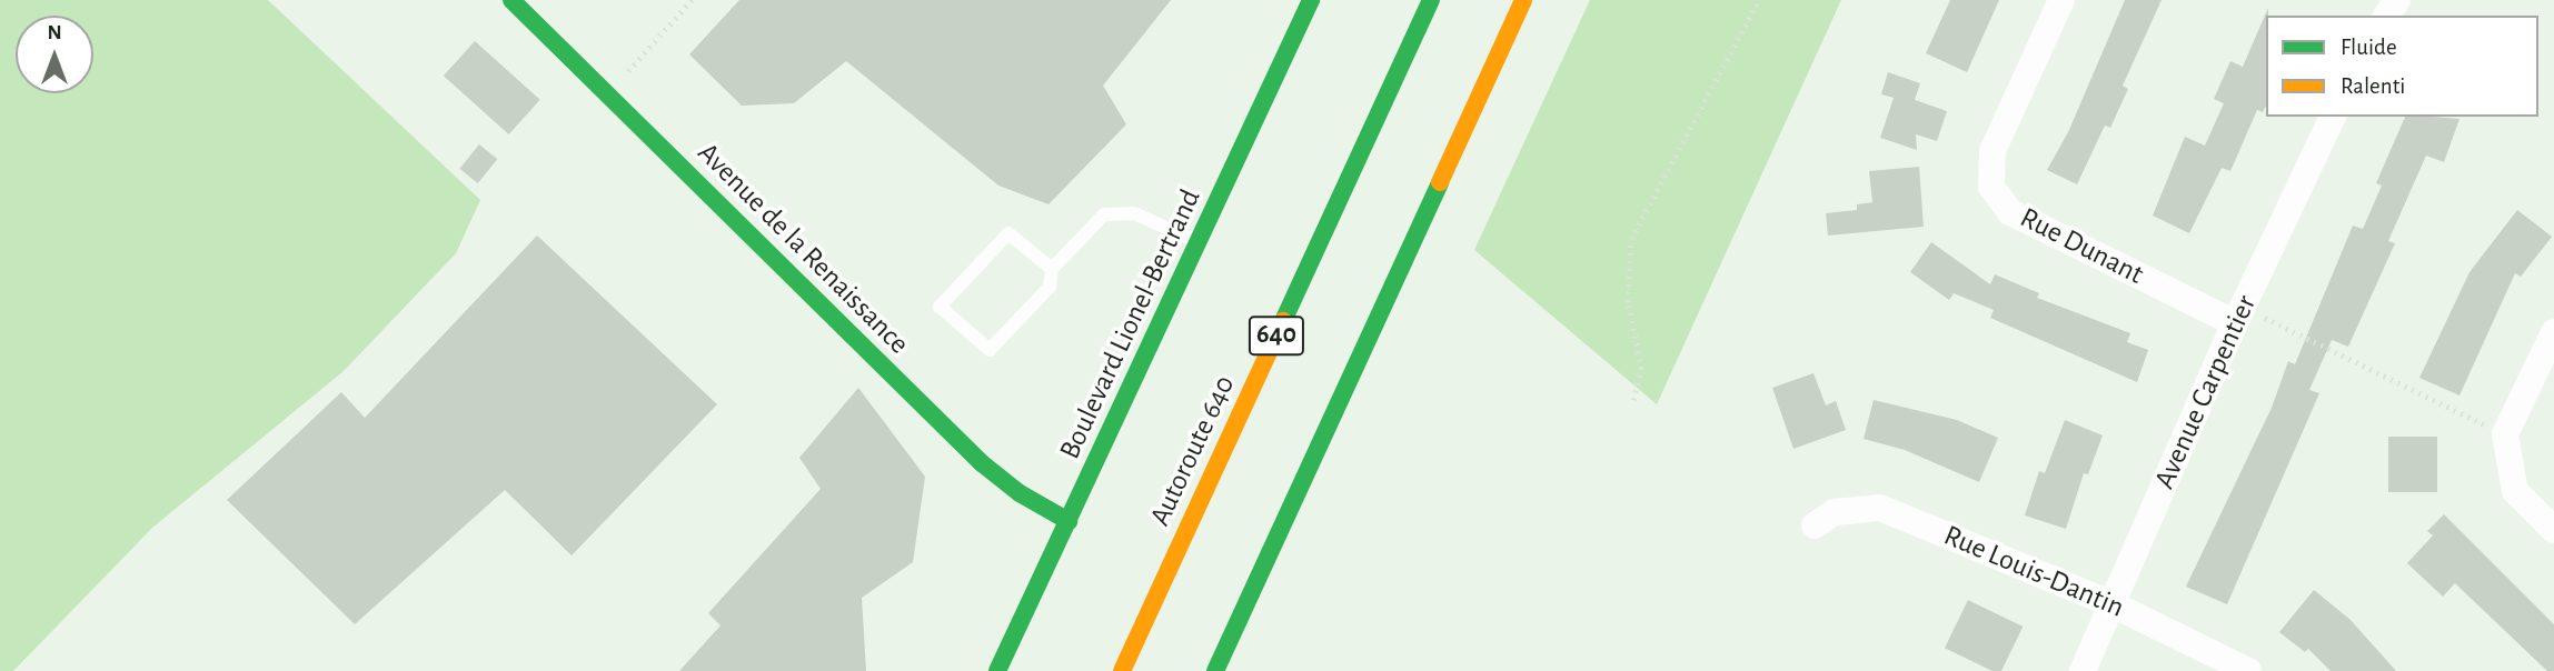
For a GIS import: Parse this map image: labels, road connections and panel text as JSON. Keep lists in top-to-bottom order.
{
  "streets": {
    "main road": [
      "Avenue de la Renaissance",
      "Boulevard Lionel-Bertrand",
      "640",
      "Autoroute 640"
    ],
    "street": ["Rue Dunant", "Avenue Carpentier", "Rue Louis-Dantin"]
  },
  "crossings": [
    ["Rue Dunant", "Avenue Carpentier"],
    ["Avenue de la Renaissance", "Boulevard Lionel-Bertrand"],
    ["Avenue Carpentier", "Rue Louis-Dantin"]
  ],
  "legend": ["Fluide", "Ralenti"],
  "north": "top"
}
